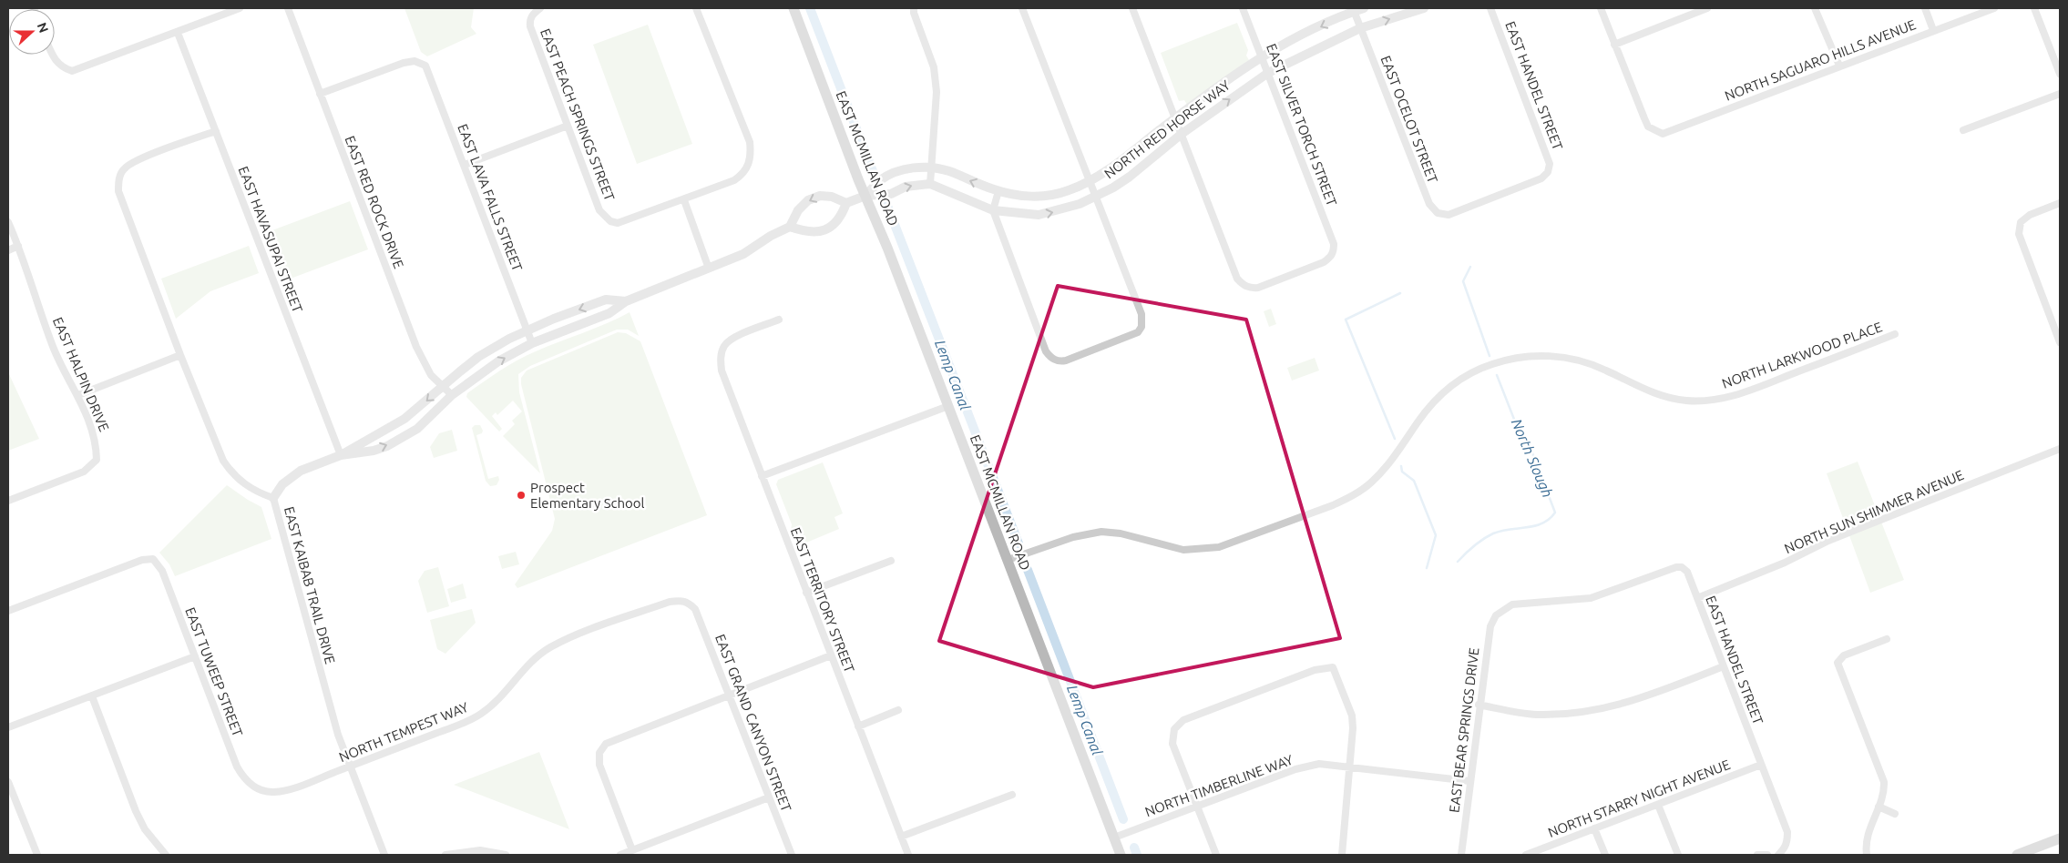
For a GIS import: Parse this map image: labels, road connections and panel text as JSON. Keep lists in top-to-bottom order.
{
  "streets": {
    "main road": ["EAST MCMILLAN ROAD"],
    "street": [
      "NORTH SAGUARO HILLS AVENUE",
      "EAST HANDEL STREET",
      "EAST PEACH SPRINGS STREET",
      "EAST OCELOT STREET",
      "EAST SILVER TORCH STREET",
      "NORTH RED HORSE WAY",
      "EAST LAVA FALLS STREET",
      "EAST RED ROCK DRIVE",
      "EAST HAVASUPAI STREET",
      "NORTH LARKWOOD PLACE",
      "EAST HALPIN DRIVE",
      "NORTH SUN SHIMMER AVENUE",
      "EAST KAIBAB TRAIL DRIVE",
      "EAST TERRITORY STREET",
      "EAST TUWEEP STREET",
      "EAST GRAND CANYON STREET",
      "EAST BEAR SPRINGS DRIVE",
      "NORTH TEMPEST WAY",
      "NORTH TIMBERLINE WAY",
      "NORTH STARRY NIGHT AVENUE"
    ]
  },
  "crossings": [
    ["EAST HANDEL STREET", "EAST OCELOT STREET"],
    ["EAST HANDEL STREET", "NORTH SUN SHIMMER AVENUE"],
    ["EAST HANDEL STREET", "EAST BEAR SPRINGS DRIVE"],
    ["EAST HANDEL STREET", "NORTH STARRY NIGHT AVENUE"],
    ["EAST OCELOT STREET", "NORTH RED HORSE WAY"],
    ["EAST SILVER TORCH STREET", "NORTH RED HORSE WAY"],
    ["NORTH RED HORSE WAY", "EAST MCMILLAN ROAD"],
    ["EAST MCMILLAN ROAD", "NORTH LARKWOOD PLACE"],
    ["EAST MCMILLAN ROAD", "NORTH TIMBERLINE WAY"],
    ["EAST LAVA FALLS STREET", "EAST RED ROCK DRIVE"],
    ["EAST HAVASUPAI STREET", "EAST KAIBAB TRAIL DRIVE"],
    ["EAST KAIBAB TRAIL DRIVE", "NORTH TEMPEST WAY"],
    ["EAST TUWEEP STREET", "NORTH TEMPEST WAY"],
    ["EAST GRAND CANYON STREET", "NORTH TEMPEST WAY"],
    ["EAST BEAR SPRINGS DRIVE", "NORTH TIMBERLINE WAY"]
  ],
  "water": ["Lemp Canal", "North Slough"],
  "places": ["Prospect Elementary School"],
  "north": "right"
}
